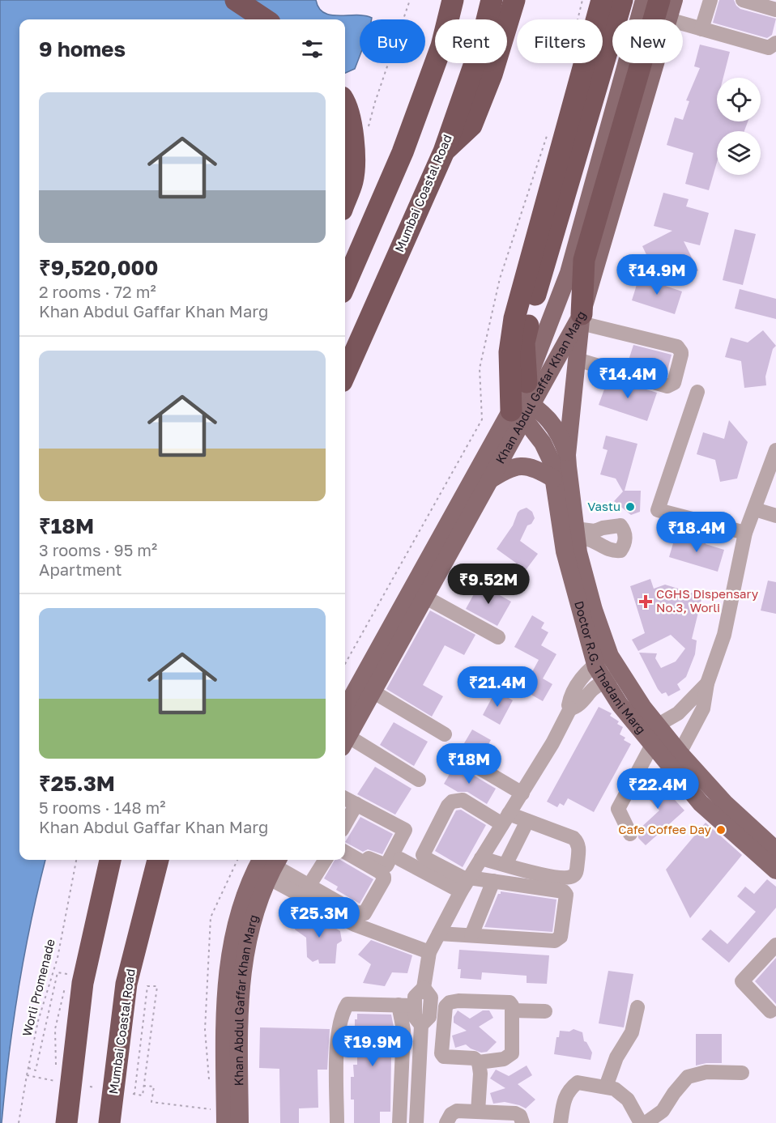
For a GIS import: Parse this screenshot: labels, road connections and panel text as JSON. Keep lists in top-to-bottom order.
{
  "streets": {
    "highway": ["Mumbai Coastal Road"],
    "main road": ["Khan Abdul Gaffar Khan Marg", "Doctor R.G. Thadani Marg"],
    "path": ["Worli Promenade"]
  },
  "crossings": [
    ["Khan Abdul Gaffar Khan Marg", "Doctor R.G. Thadani Marg"]
  ],
  "places": {
    "other": ["Vastu", "Cafe Coffee Day"],
    "health": ["CGHS Dispensary No.3, Worli"]
  },
  "page": {
    "chip": [
      "Buy",
      "Rent",
      "Filters",
      "New"
    ],
    "heading": "9 homes",
    "list": [
      {
        "name": "₹9,520,000",
        "note": "2 rooms · 72 m² · Khan Abdul Gaffar Khan Marg"
      },
      {
        "name": "₹18M",
        "note": "3 rooms · 95 m² · Apartment"
      },
      {
        "name": "₹25.3M",
        "note": "5 rooms · 148 m² · Khan Abdul Gaffar Khan Marg"
      }
    ],
    "price": [
      "₹14.9M",
      "₹14.4M",
      "₹18.4M",
      "₹9.52M",
      "₹21.4M",
      "₹18M",
      "₹22.4M",
      "₹25.3M",
      "₹19.9M"
    ]
  }
}
